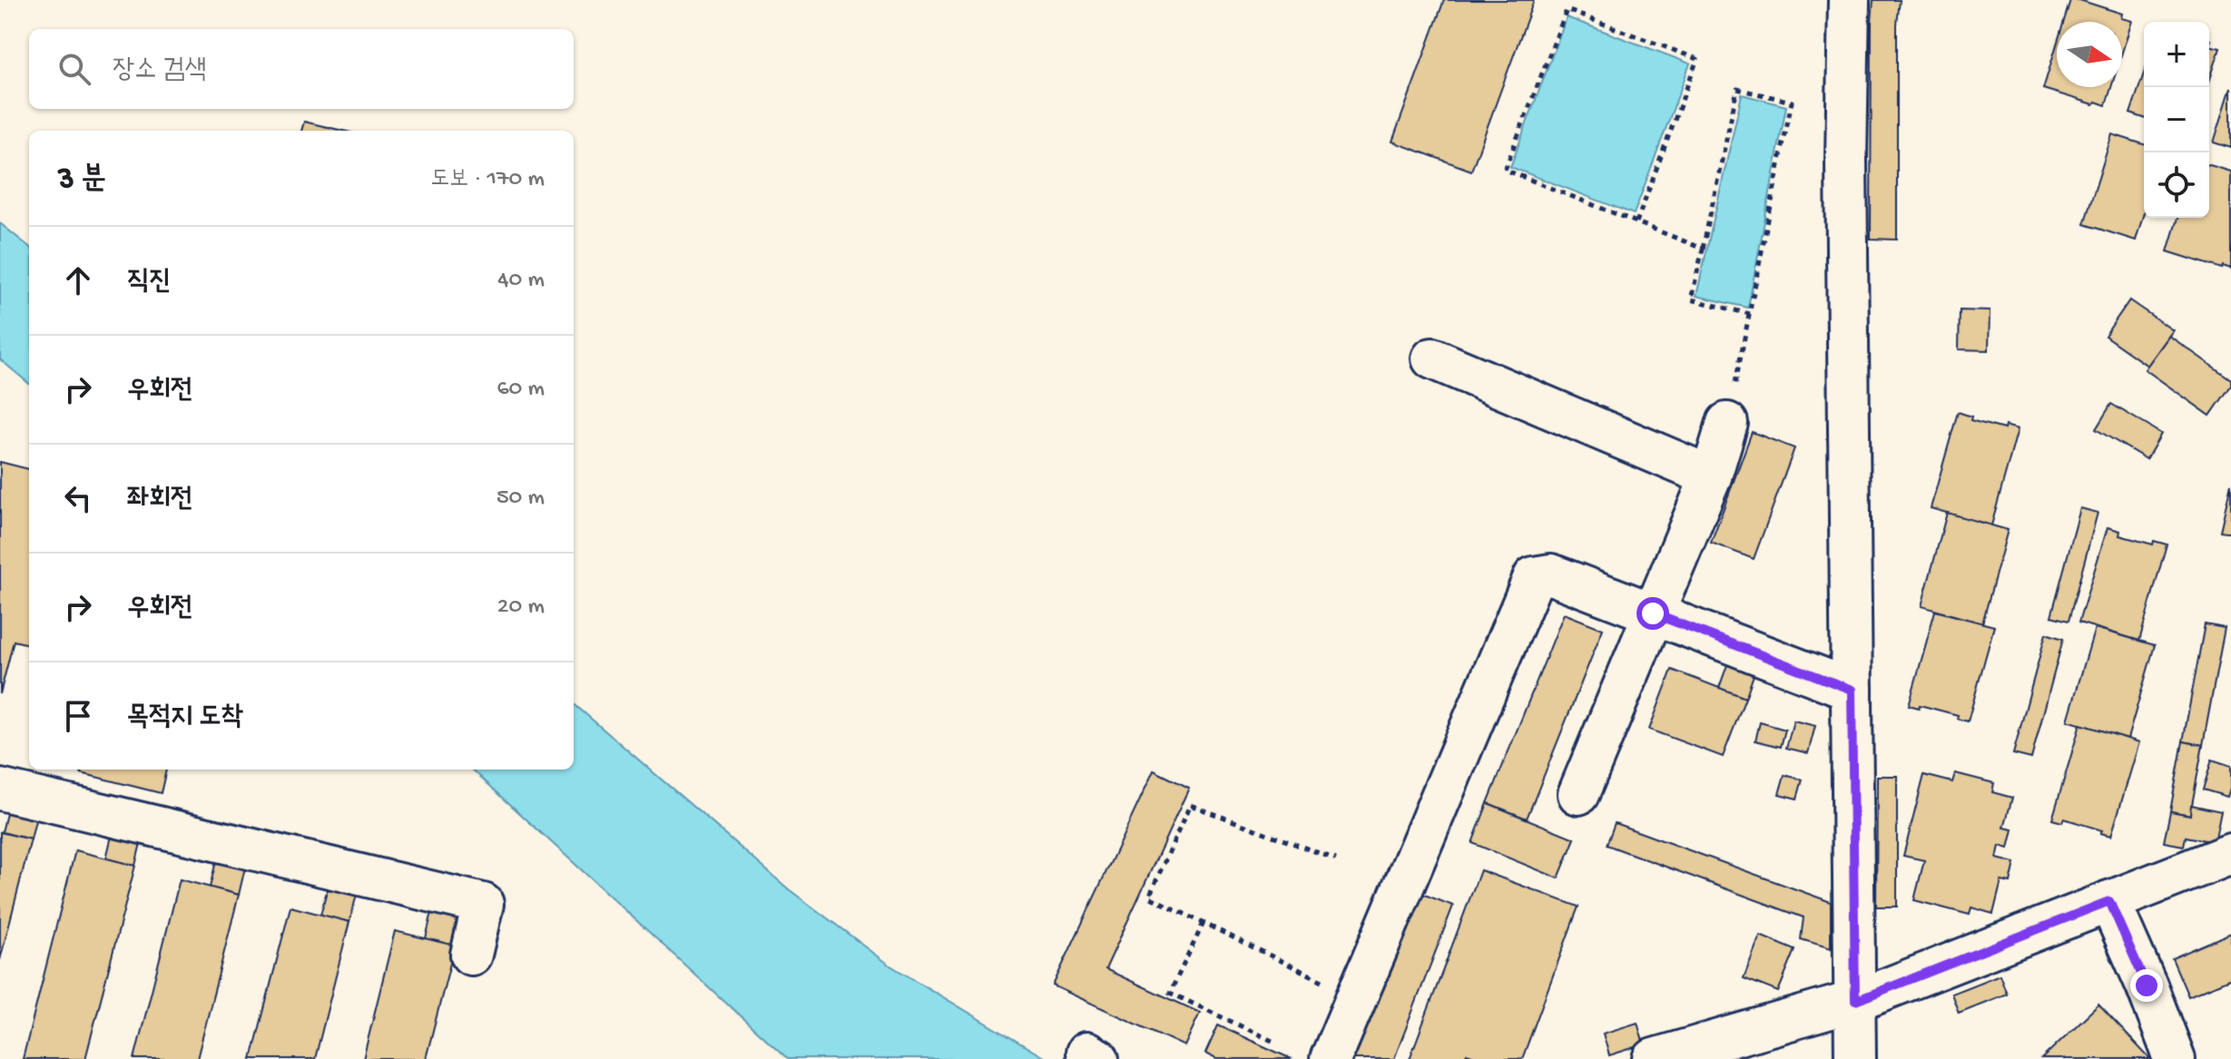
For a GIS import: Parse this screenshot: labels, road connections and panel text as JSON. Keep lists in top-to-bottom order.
{
  "north": "right",
  "page": {
    "map_buttons": ["+", "−"],
    "search": "장소 검색",
    "heading": ["3 분", "도보 · 170 m"],
    "list": [
      ["직진", "40 m"],
      ["우회전", "60 m"],
      ["좌회전", "50 m"],
      ["우회전", "20 m"],
      "목적지 도착"
    ]
  }
}
